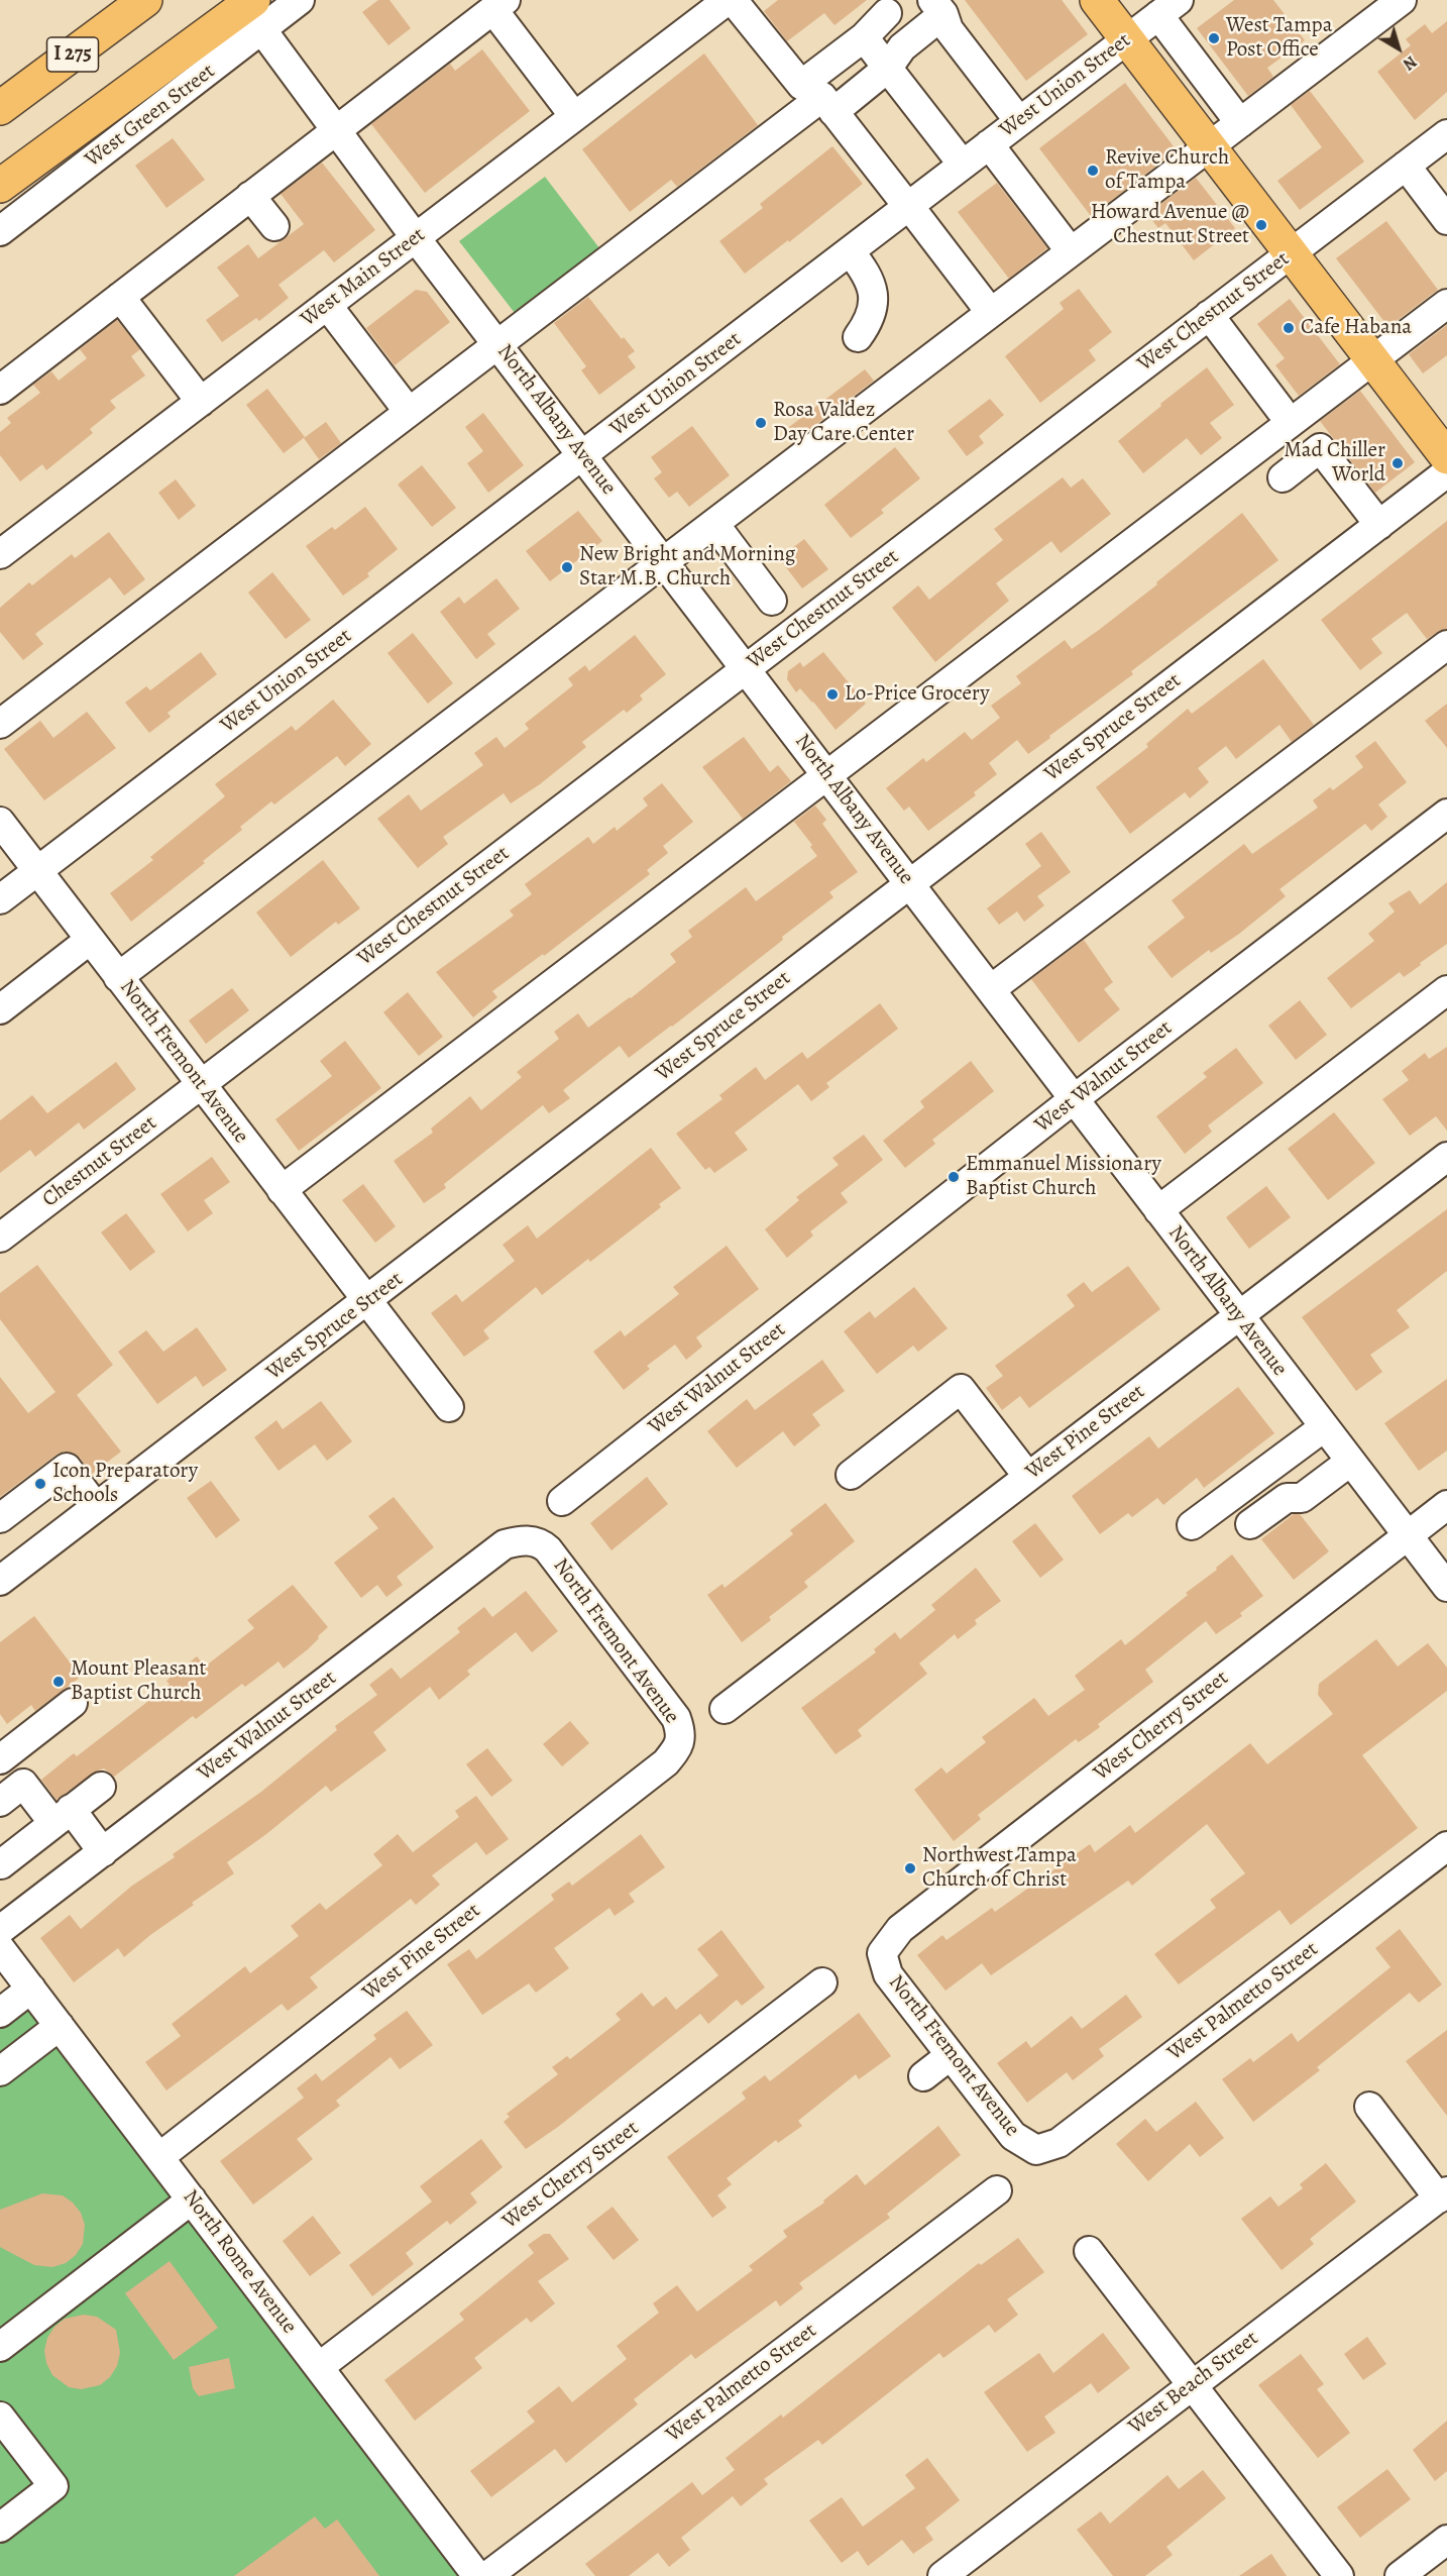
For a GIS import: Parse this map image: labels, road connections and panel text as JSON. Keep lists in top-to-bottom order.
{
  "streets": {
    "main road": ["I 275"],
    "street": [
      "West Union Street",
      "West Green Street",
      "West Main Street",
      "West Chestnut Street",
      "North Albany Avenue",
      "West Spruce Street",
      "North Fremont Avenue",
      "West Walnut Street",
      "Chestnut Street",
      "West Pine Street",
      "West Cherry Street",
      "West Palmetto Street",
      "North Rome Avenue",
      "West Beach Street"
    ]
  },
  "crossings": [
    ["West Union Street", "North Albany Avenue"],
    ["West Union Street", "North Fremont Avenue"],
    ["West Green Street", "North Albany Avenue"],
    ["West Main Street", "North Albany Avenue"],
    ["West Chestnut Street", "North Albany Avenue"],
    ["West Chestnut Street", "North Fremont Avenue"],
    ["West Chestnut Street", "Chestnut Street"],
    ["North Albany Avenue", "West Spruce Street"],
    ["North Albany Avenue", "West Walnut Street"],
    ["North Albany Avenue", "West Pine Street"],
    ["North Albany Avenue", "West Cherry Street"],
    ["West Spruce Street", "North Fremont Avenue"],
    ["North Fremont Avenue", "West Walnut Street"],
    ["North Fremont Avenue", "Chestnut Street"],
    ["North Fremont Avenue", "West Pine Street"],
    ["North Fremont Avenue", "West Cherry Street"],
    ["North Fremont Avenue", "West Palmetto Street"],
    ["West Pine Street", "North Rome Avenue"],
    ["West Cherry Street", "North Rome Avenue"]
  ],
  "places": [
    "West Tampa Post Office",
    "Revive Church of Tampa",
    "Howard Avenue @ Chestnut Street",
    "Cafe Habana",
    "Rosa Valdez Day Care Center",
    "Mad Chiller World",
    "New Bright and Morning Star M.B. Church",
    "Lo-Price Grocery",
    "Emmanuel Missionary Baptist Church",
    "Icon Preparatory Schools",
    "Mount Pleasant Baptist Church",
    "Northwest Tampa Church of Christ"
  ],
  "north": "bottom right"
}
